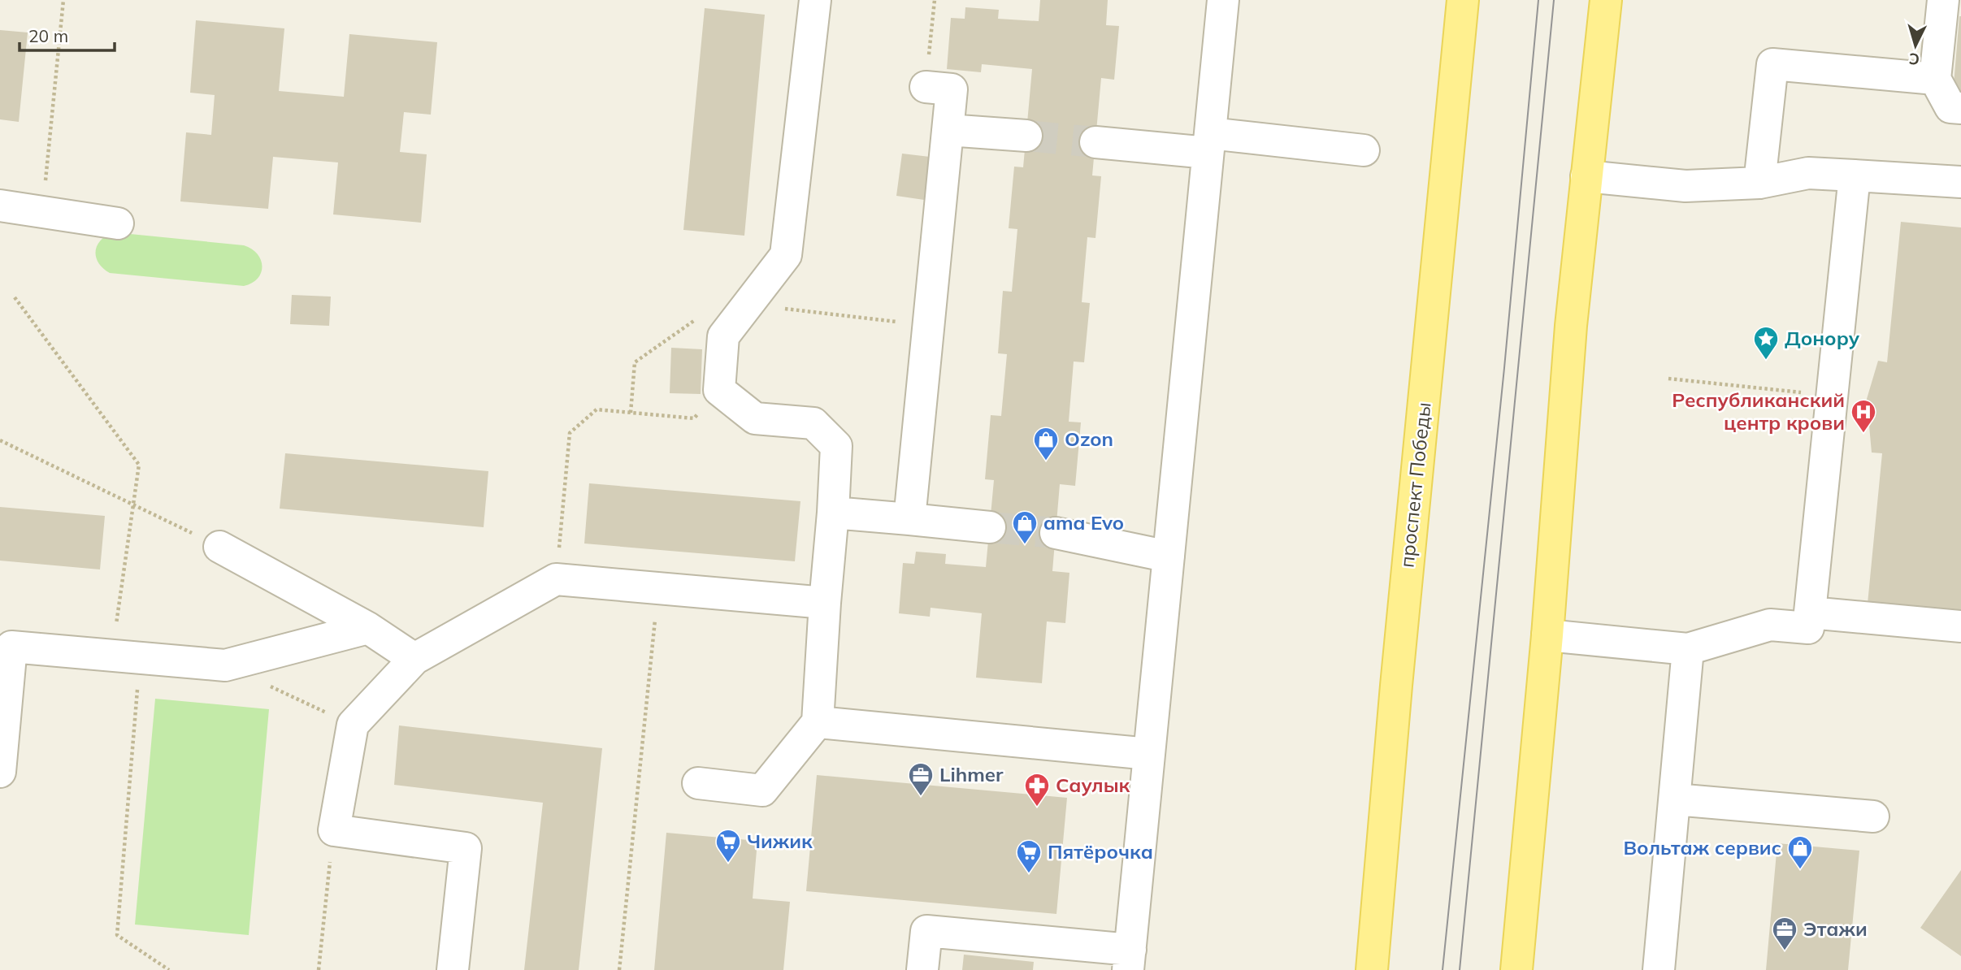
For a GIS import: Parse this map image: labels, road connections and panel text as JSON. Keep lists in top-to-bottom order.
{
  "streets": {
    "main road": ["проспект Победы"]
  },
  "places": {
    "place": ["Донору"],
    "hospital": ["Республиканский центр крови"],
    "shop": ["Ozon", "ama Evo", "Вольтаж сервис"],
    "office": ["Lihmer", "Этажи"],
    "pharmacy": ["Саулык"],
    "supermarket": ["Чижик", "Пятёрочка"]
  },
  "scale_bar": "20 m",
  "north": "bottom"
}
